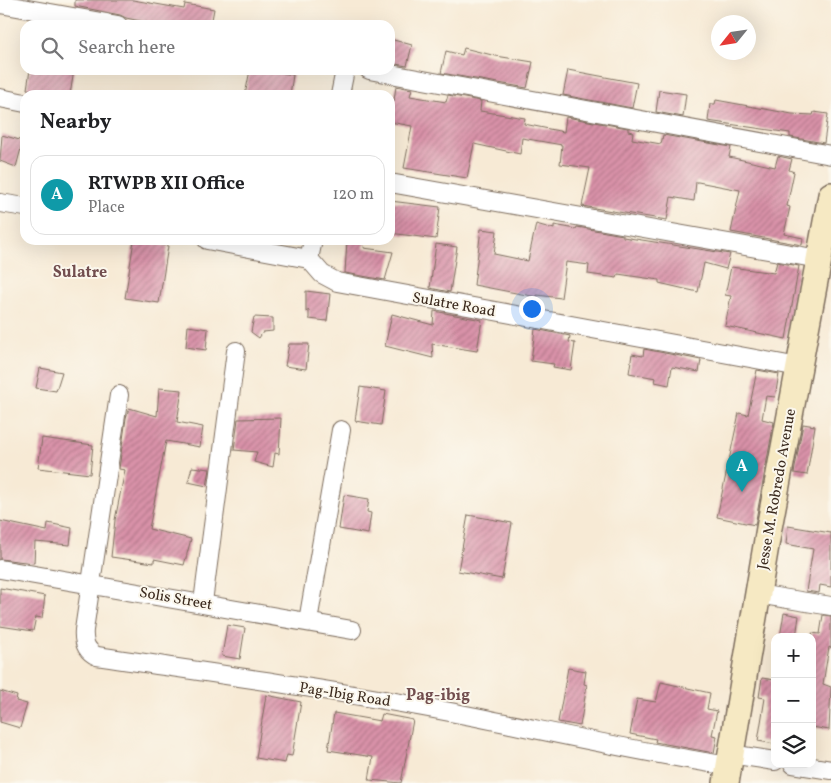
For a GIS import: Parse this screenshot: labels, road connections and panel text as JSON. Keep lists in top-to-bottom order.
{
  "streets": {
    "main road": ["Jesse M. Robredo Avenue"],
    "street": ["Sulatre Road", "Solis Street", "Pag-Ibig Road"]
  },
  "crossings": [
    ["Sulatre Road", "Jesse M. Robredo Avenue"],
    ["Jesse M. Robredo Avenue", "Pag-Ibig Road"],
    ["Solis Street", "Pag-Ibig Road"]
  ],
  "districts": ["Sulatre", "Pag-ibig"],
  "north": "bottom left",
  "page": {
    "search": "Search here",
    "heading": "Nearby",
    "list": [
      {
        "mark": "A",
        "name": "RTWPB XII Office",
        "note": "Place",
        "value": "120 m"
      }
    ],
    "pins": "A",
    "map_buttons": ["+", "−"]
  }
}
